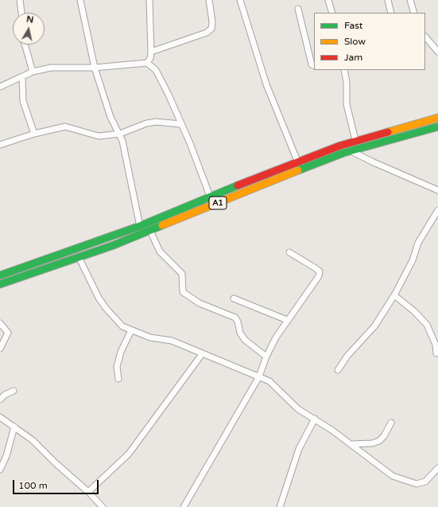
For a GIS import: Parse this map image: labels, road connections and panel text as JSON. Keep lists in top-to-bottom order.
{
  "streets": {
    "highway": ["A1"]
  },
  "legend": ["Fast", "Slow", "Jam"],
  "scale_bar": "100 m",
  "north": "top"
}
